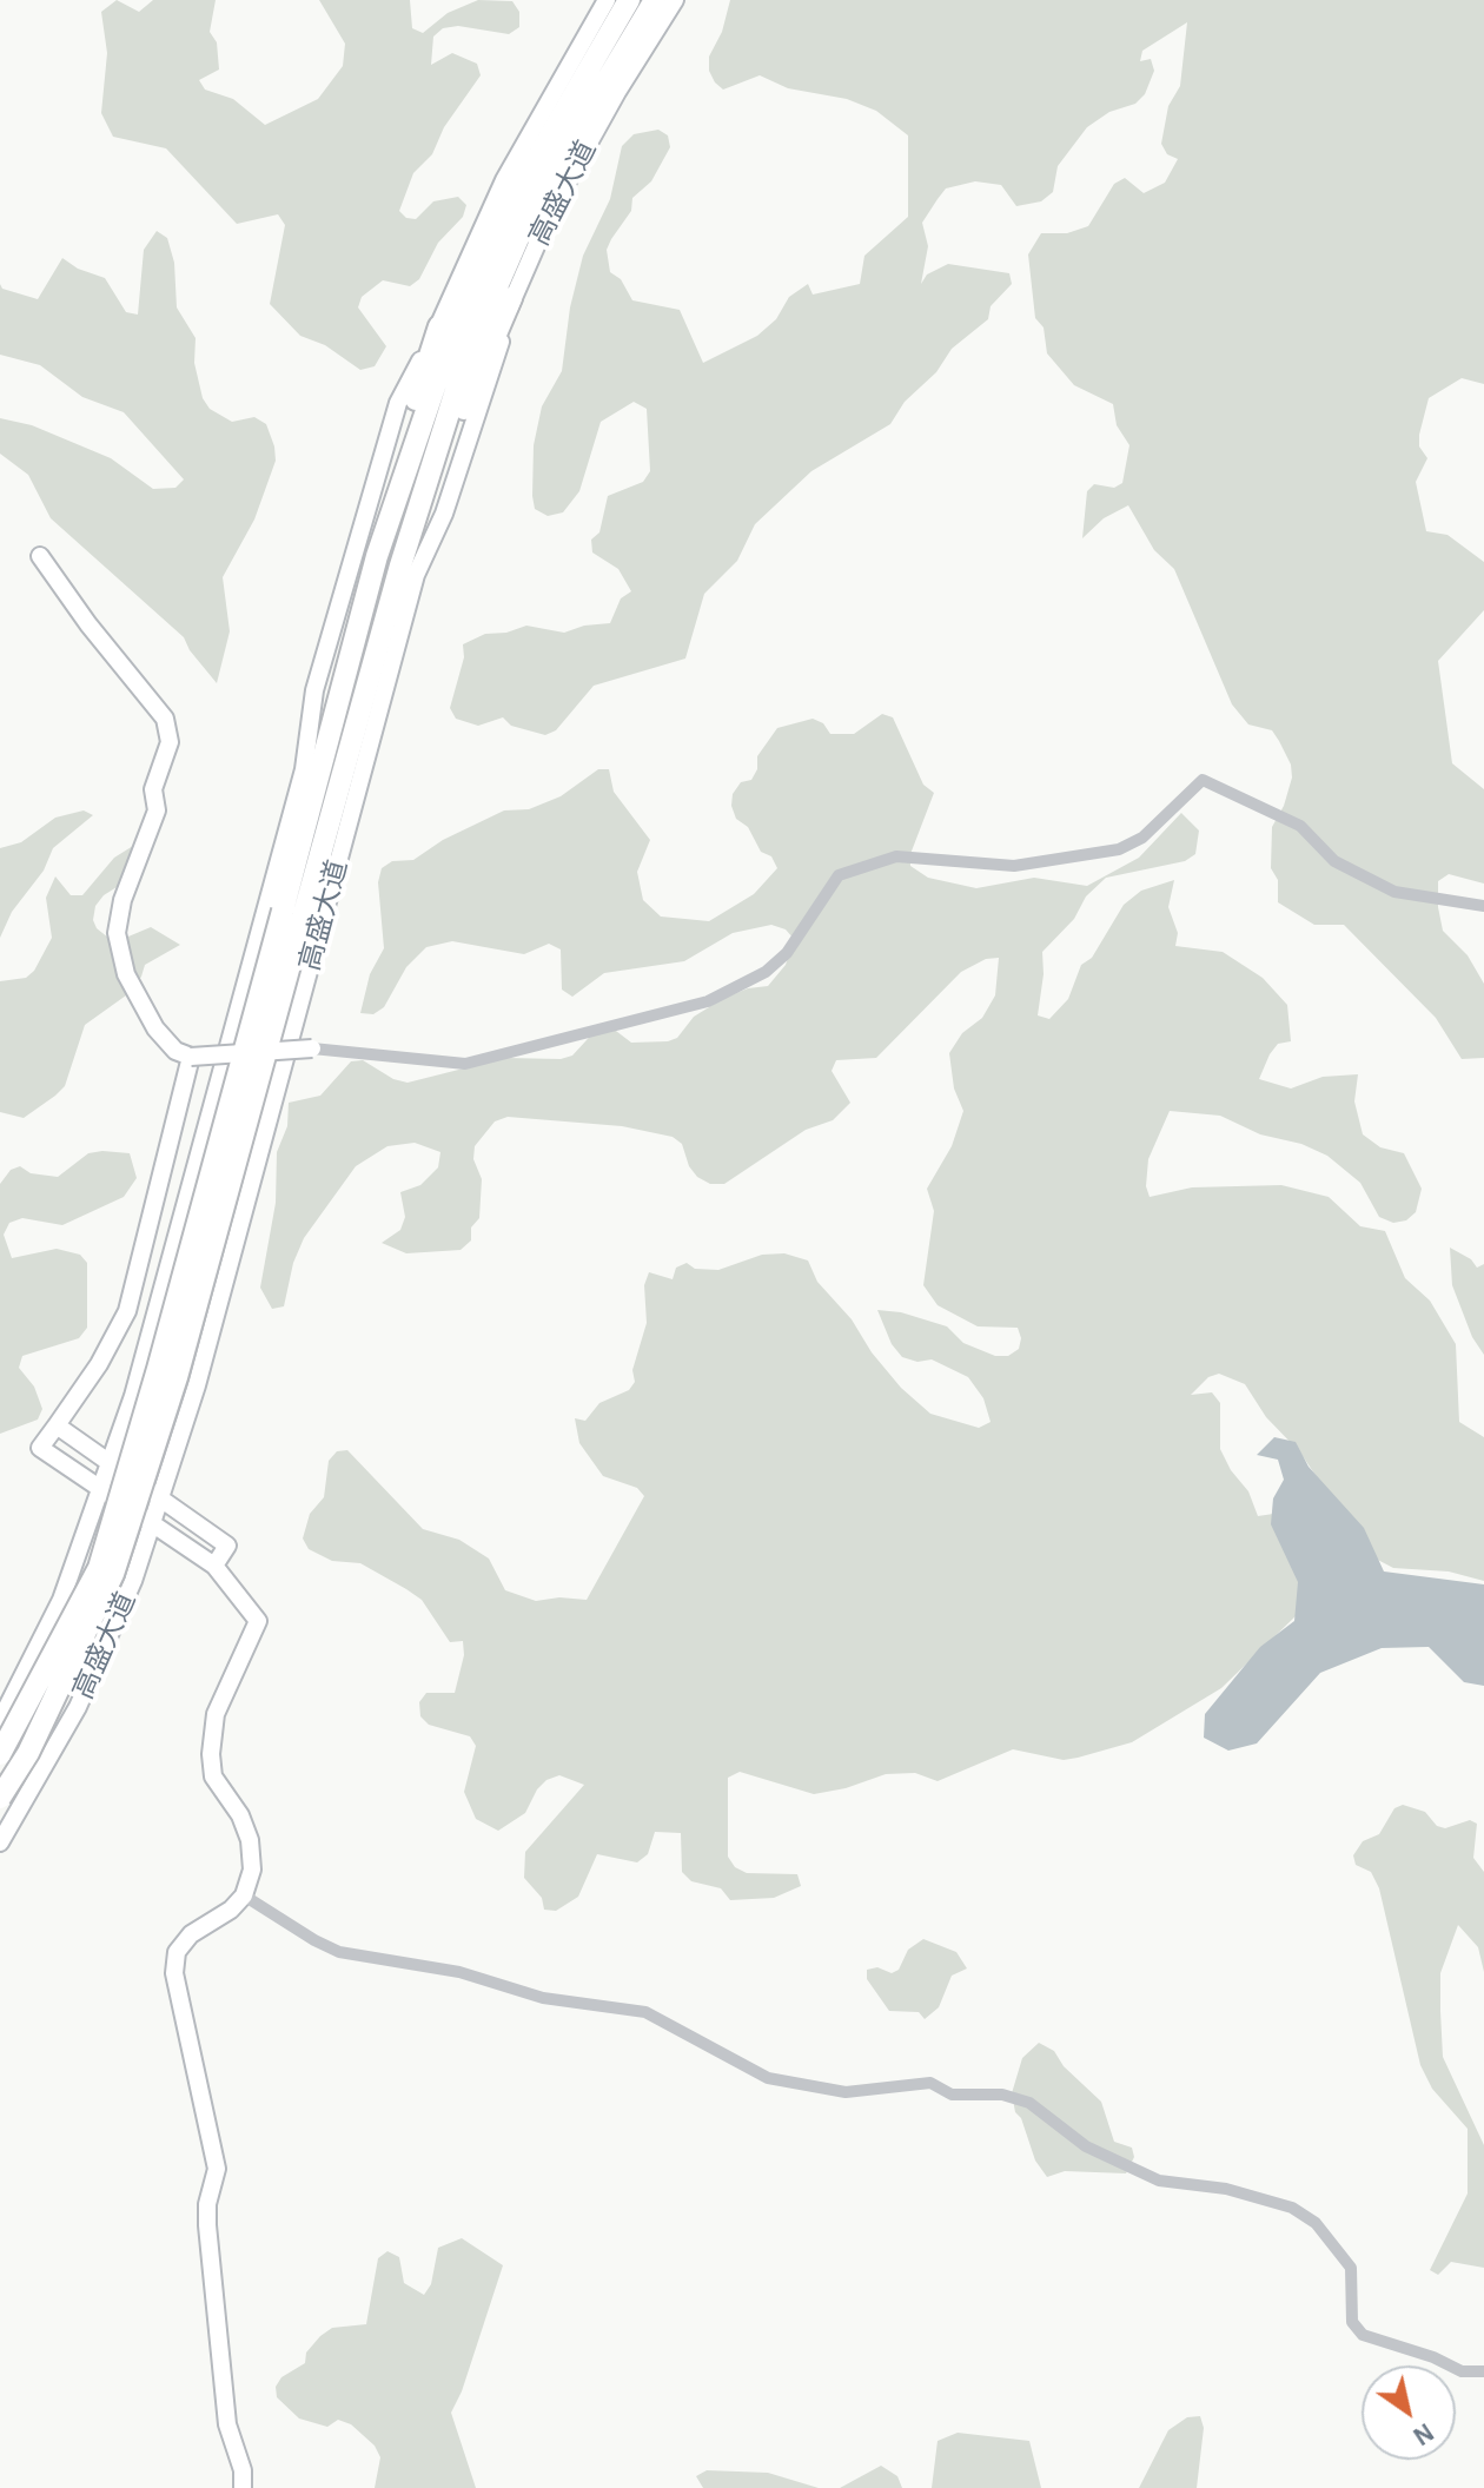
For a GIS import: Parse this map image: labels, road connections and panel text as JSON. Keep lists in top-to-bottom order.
{
  "streets": {
    "highway": ["高盛大道"]
  },
  "north": "bottom right"
}
